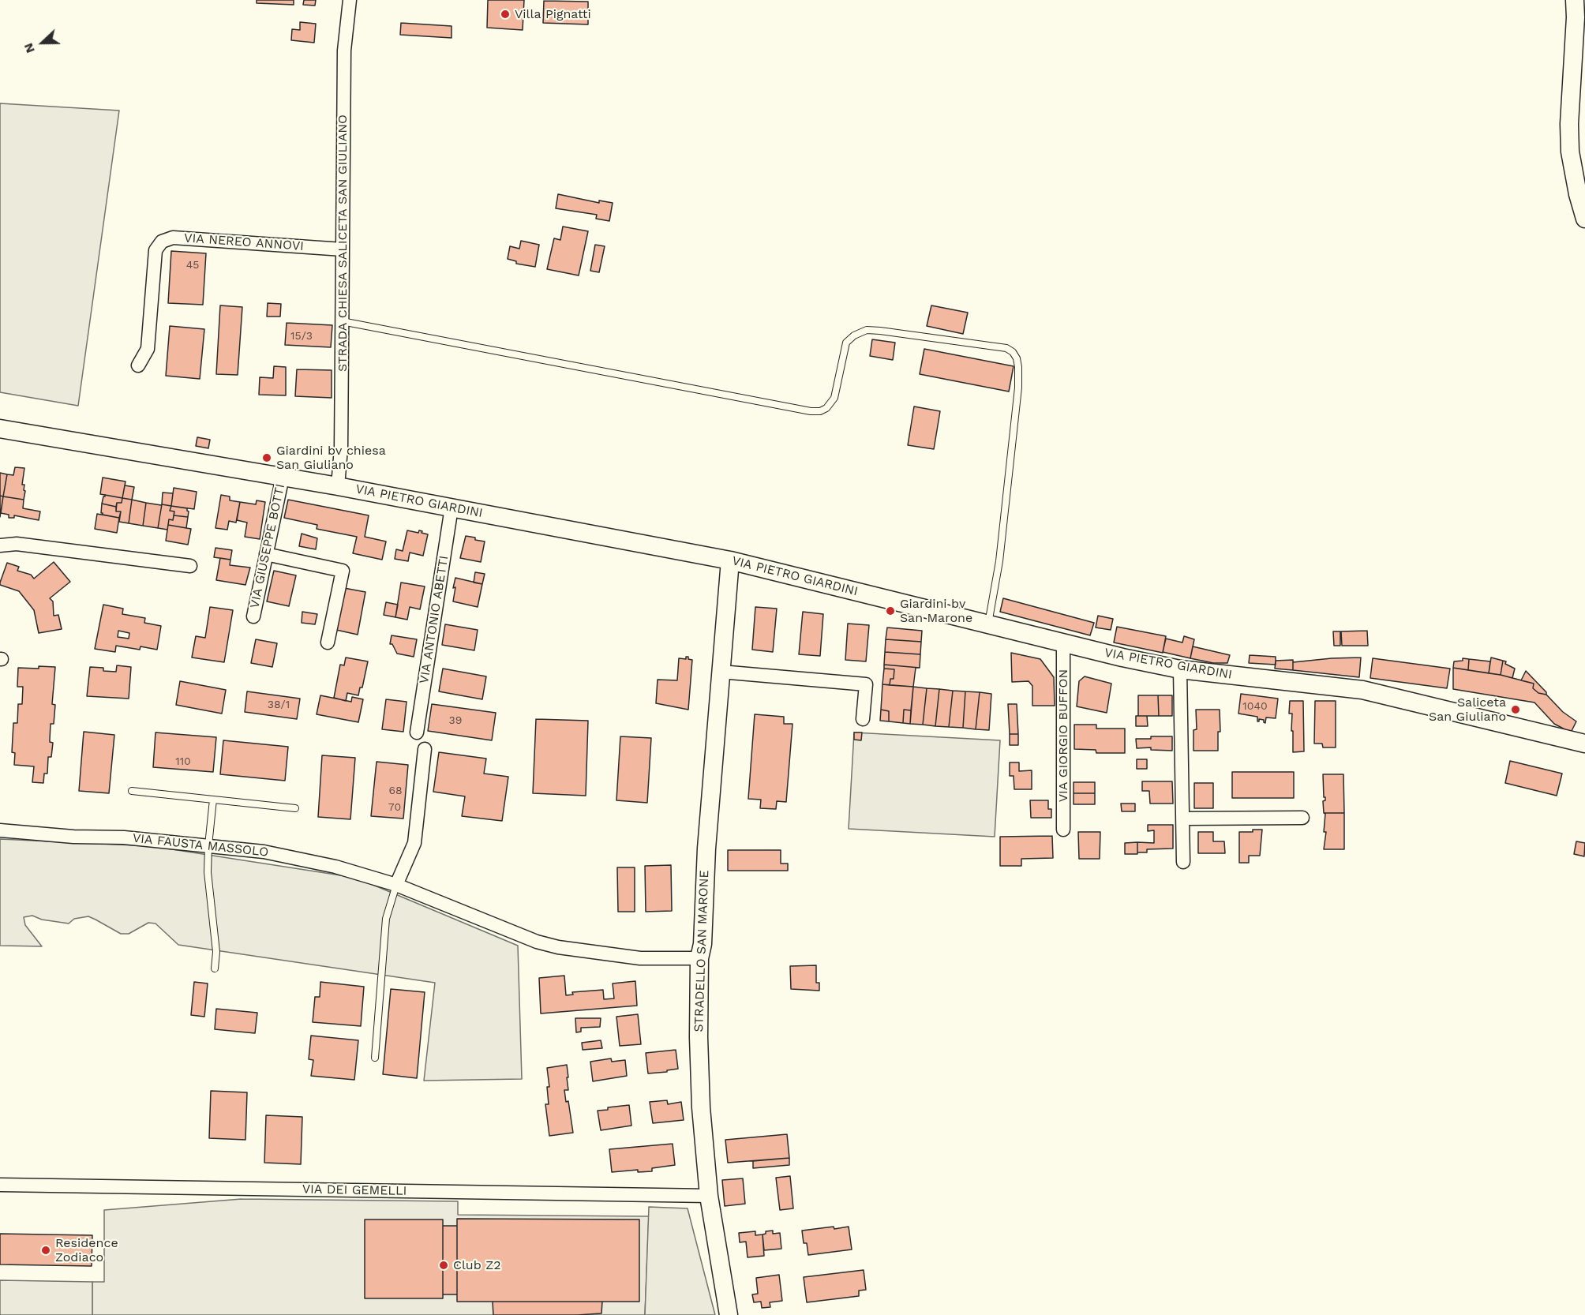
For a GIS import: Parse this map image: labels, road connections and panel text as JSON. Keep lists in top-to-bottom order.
{
  "streets": {
    "main road": ["VIA PIETRO GIARDINI", "STRADELLO SAN MARONE"],
    "street": [
      "VIA NEREO ANNOVI",
      "STRADA CHIESA SALICETA SAN GIULIANO",
      "VIA GIUSEPPE BOTTI",
      "VIA ANTONIO ABETTI",
      "VIA GIORGIO BUFFON",
      "VIA FAUSTA MASSOLO",
      "VIA DEI GEMELLI"
    ]
  },
  "crossings": [
    ["VIA NEREO ANNOVI", "STRADA CHIESA SALICETA SAN GIULIANO"],
    ["STRADA CHIESA SALICETA SAN GIULIANO", "VIA PIETRO GIARDINI"],
    ["VIA PIETRO GIARDINI", "VIA GIUSEPPE BOTTI"],
    ["VIA PIETRO GIARDINI", "VIA ANTONIO ABETTI"],
    ["VIA PIETRO GIARDINI", "VIA GIORGIO BUFFON"],
    ["VIA PIETRO GIARDINI", "STRADELLO SAN MARONE"],
    ["VIA FAUSTA MASSOLO", "STRADELLO SAN MARONE"],
    ["STRADELLO SAN MARONE", "VIA DEI GEMELLI"]
  ],
  "places": [
    "Villa Pignatti",
    "Giardini bv chiesa San Giuliano",
    "Giardini bv San Marone",
    "Saliceta San Giuliano",
    "Residence Zodiaco",
    "Club Z2"
  ],
  "house_numbers": [
    "45",
    "15/3",
    "38/1",
    "1040",
    "39",
    "110",
    "68",
    "70"
  ],
  "north": "left"
}
